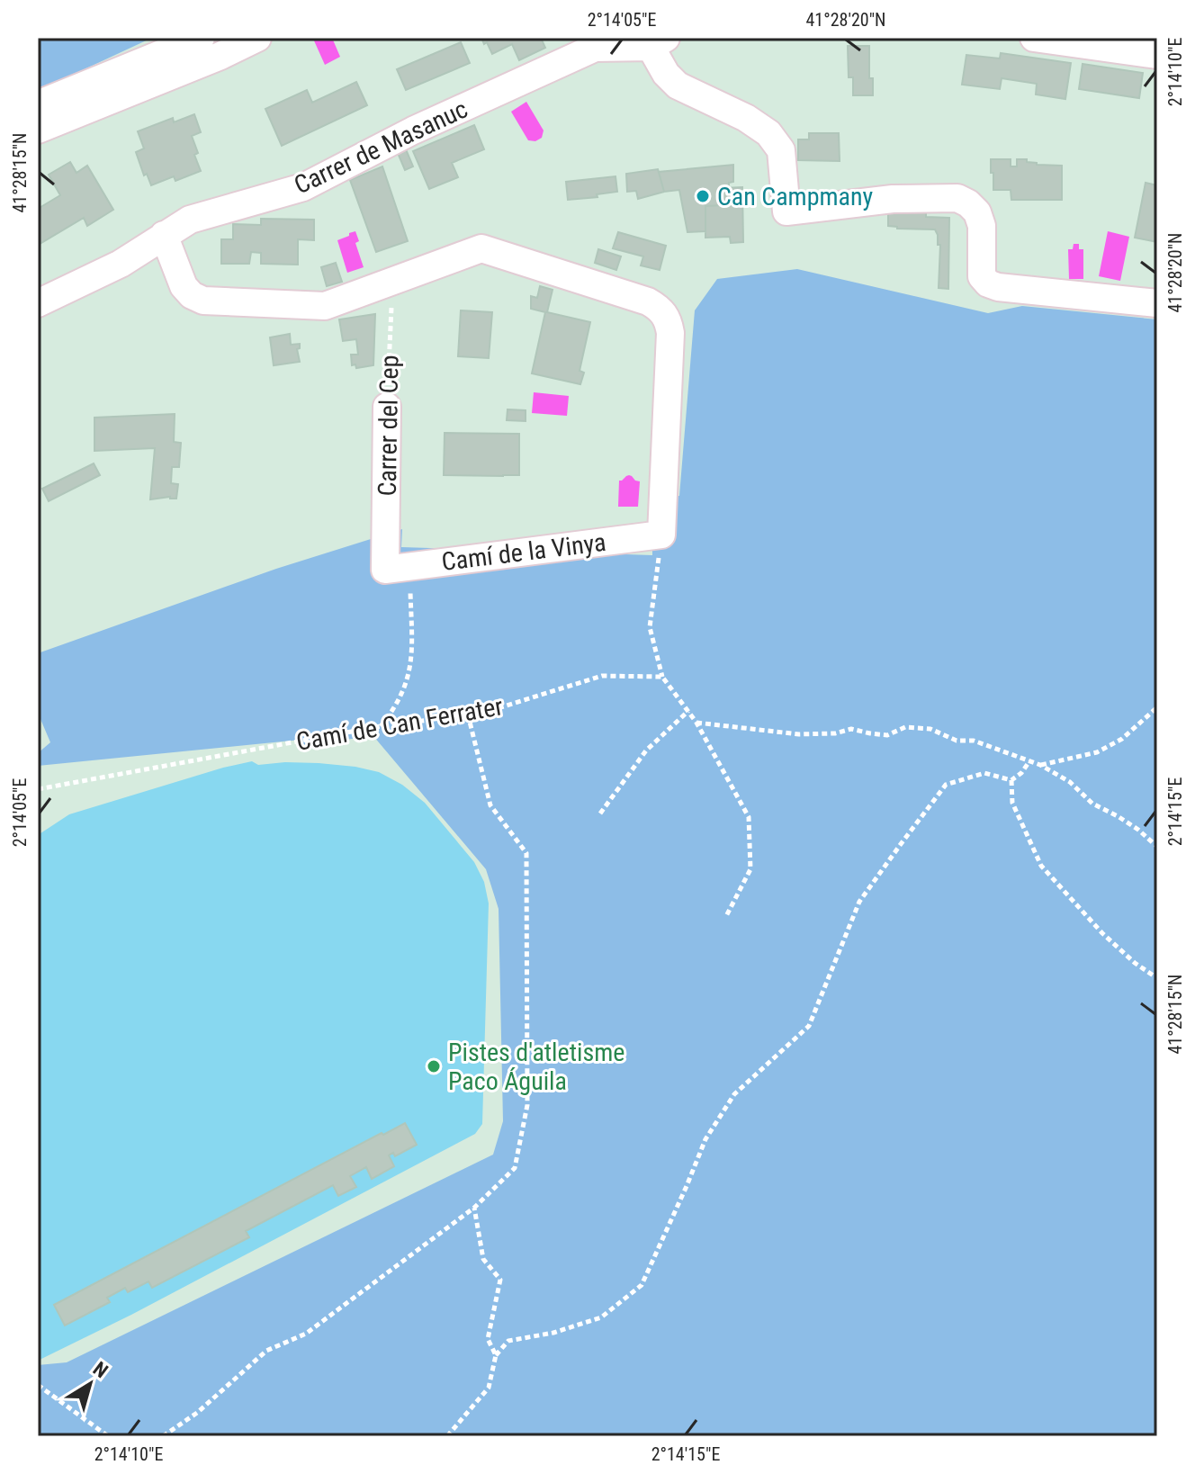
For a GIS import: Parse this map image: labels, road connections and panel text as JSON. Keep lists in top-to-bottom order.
{
  "streets": {
    "street": ["Carrer de Masanuc", "Carrer del Cep", "Camí de la Vinya"],
    "path": ["Camí de Can Ferrater"]
  },
  "crossings": [
    ["Carrer del Cep", "Camí de la Vinya"]
  ],
  "places": ["Can Campmany", "Pistes d'atletisme Paco Águila"],
  "north": "top right",
  "coordinates": [
    "2°14'05\"E",
    "41°28'20\"N",
    "2°14'10\"E",
    "41°28'15\"N",
    "2°14'15\"E"
  ]
}
